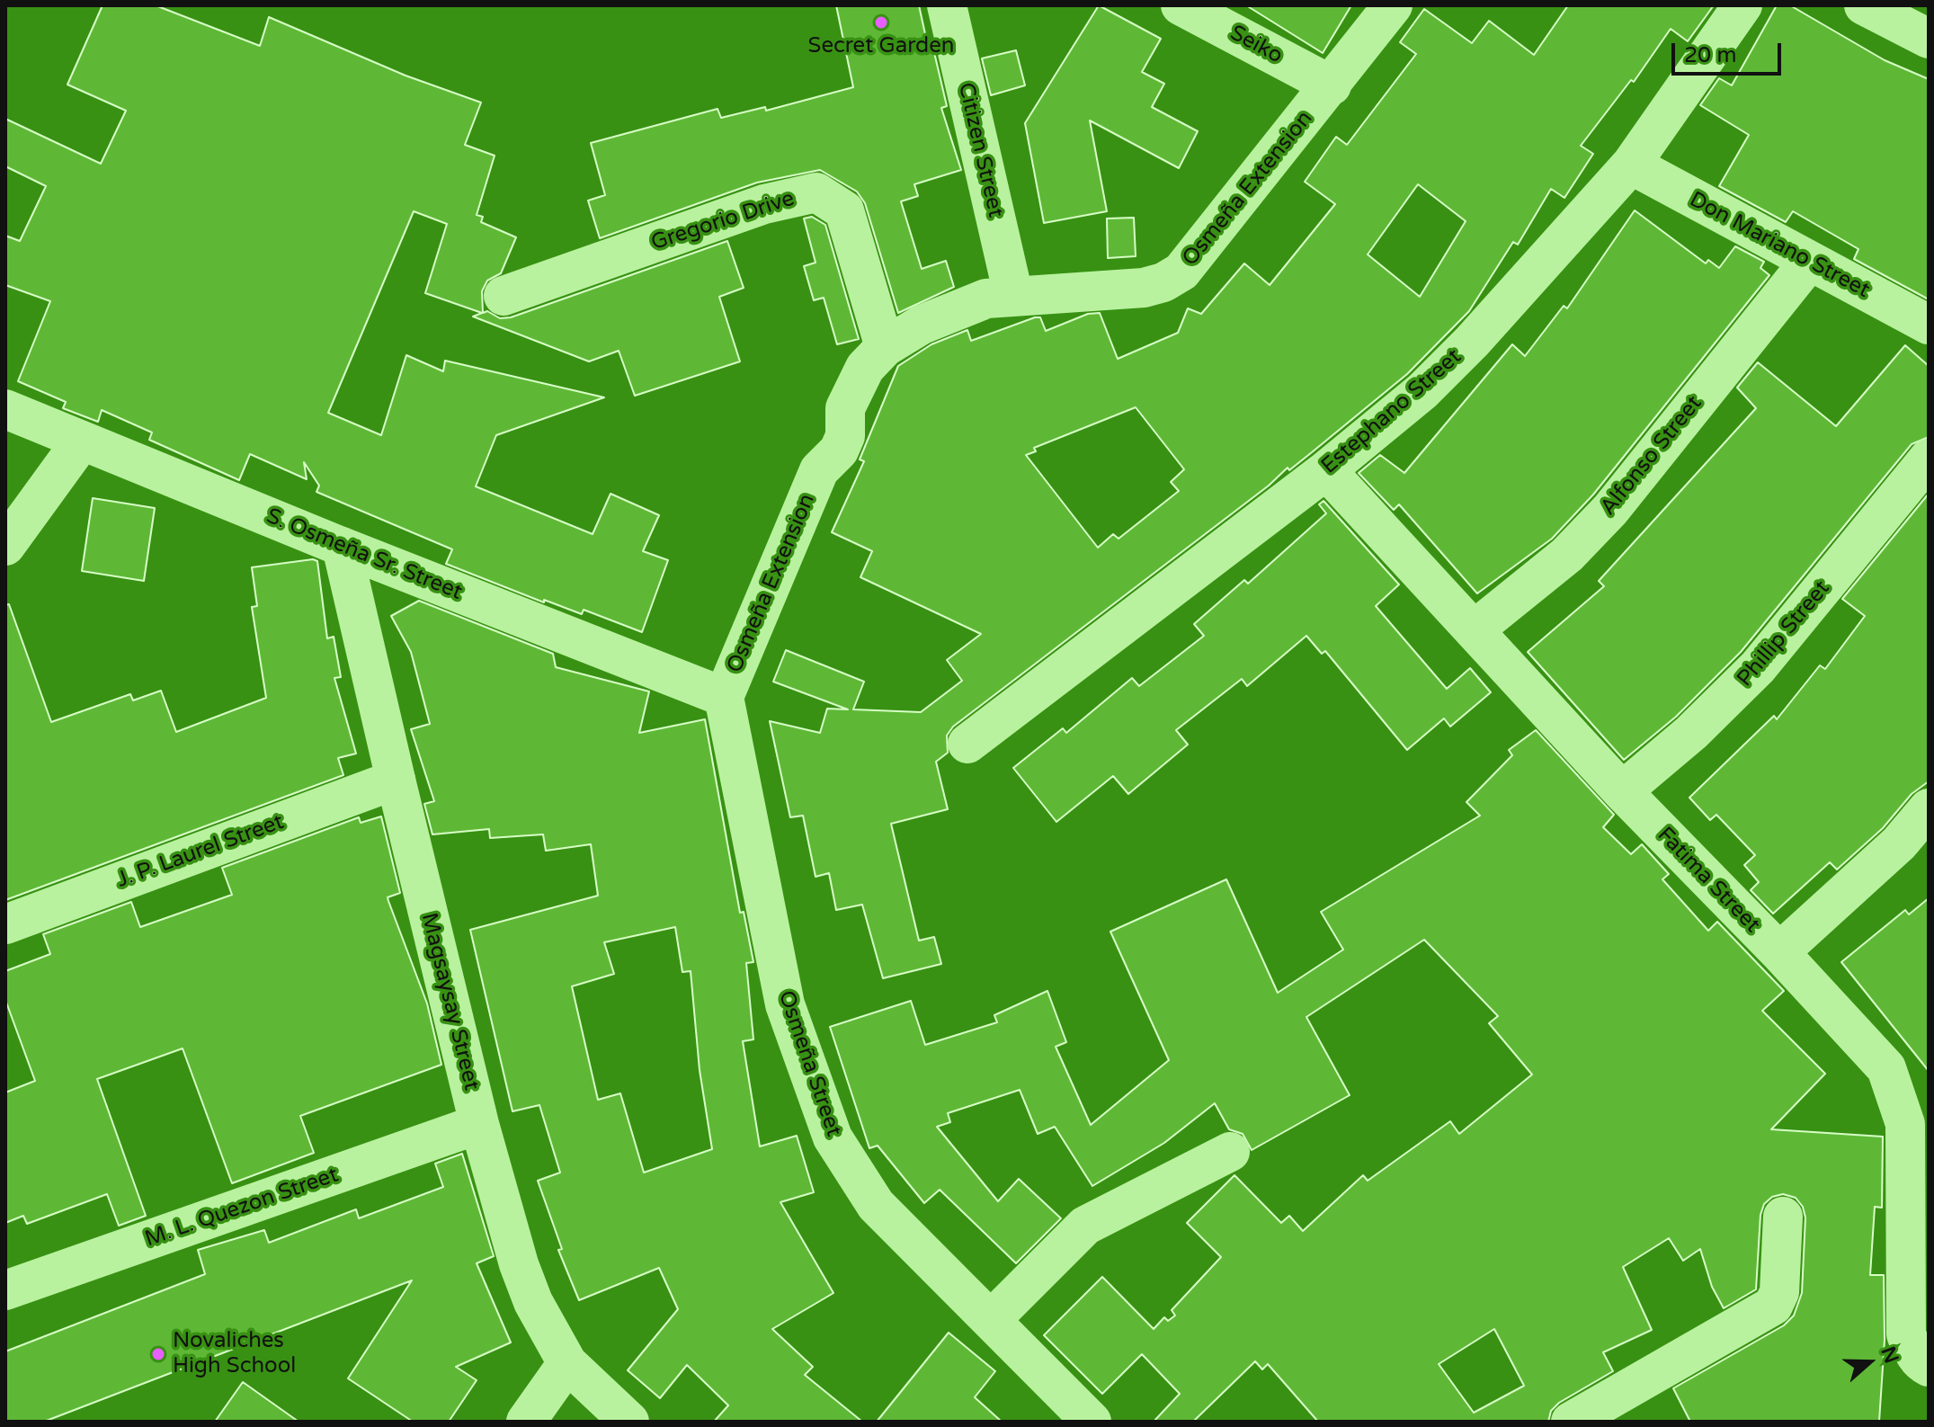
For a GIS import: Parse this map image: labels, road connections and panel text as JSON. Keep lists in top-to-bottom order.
{
  "streets": {
    "street": [
      "Seiko",
      "Citizen Street",
      "Osmeña Extension",
      "Gregorio Drive",
      "Don Mariano Street",
      "Estephano Street",
      "Alfonso Street",
      "S. Osmeña Sr. Street",
      "Phillip Street",
      "J. P. Laurel Street",
      "Fatima Street",
      "Magsaysay Street",
      "Osmeña Street",
      "M. L. Quezon Street"
    ]
  },
  "crossings": [
    ["Seiko", "Osmeña Extension"],
    ["Citizen Street", "Osmeña Extension"],
    ["Osmeña Extension", "Gregorio Drive"],
    ["Osmeña Extension", "S. Osmeña Sr. Street"],
    ["Osmeña Extension", "Osmeña Street"],
    ["Don Mariano Street", "Estephano Street"],
    ["Don Mariano Street", "Alfonso Street"],
    ["Estephano Street", "Fatima Street"],
    ["Alfonso Street", "Fatima Street"],
    ["S. Osmeña Sr. Street", "Magsaysay Street"],
    ["S. Osmeña Sr. Street", "Osmeña Street"],
    ["Phillip Street", "Fatima Street"],
    ["J. P. Laurel Street", "Magsaysay Street"],
    ["Magsaysay Street", "M. L. Quezon Street"]
  ],
  "places": ["Secret Garden", "Novaliches High School"],
  "scale_bar": "20 m",
  "north": "right"
}
